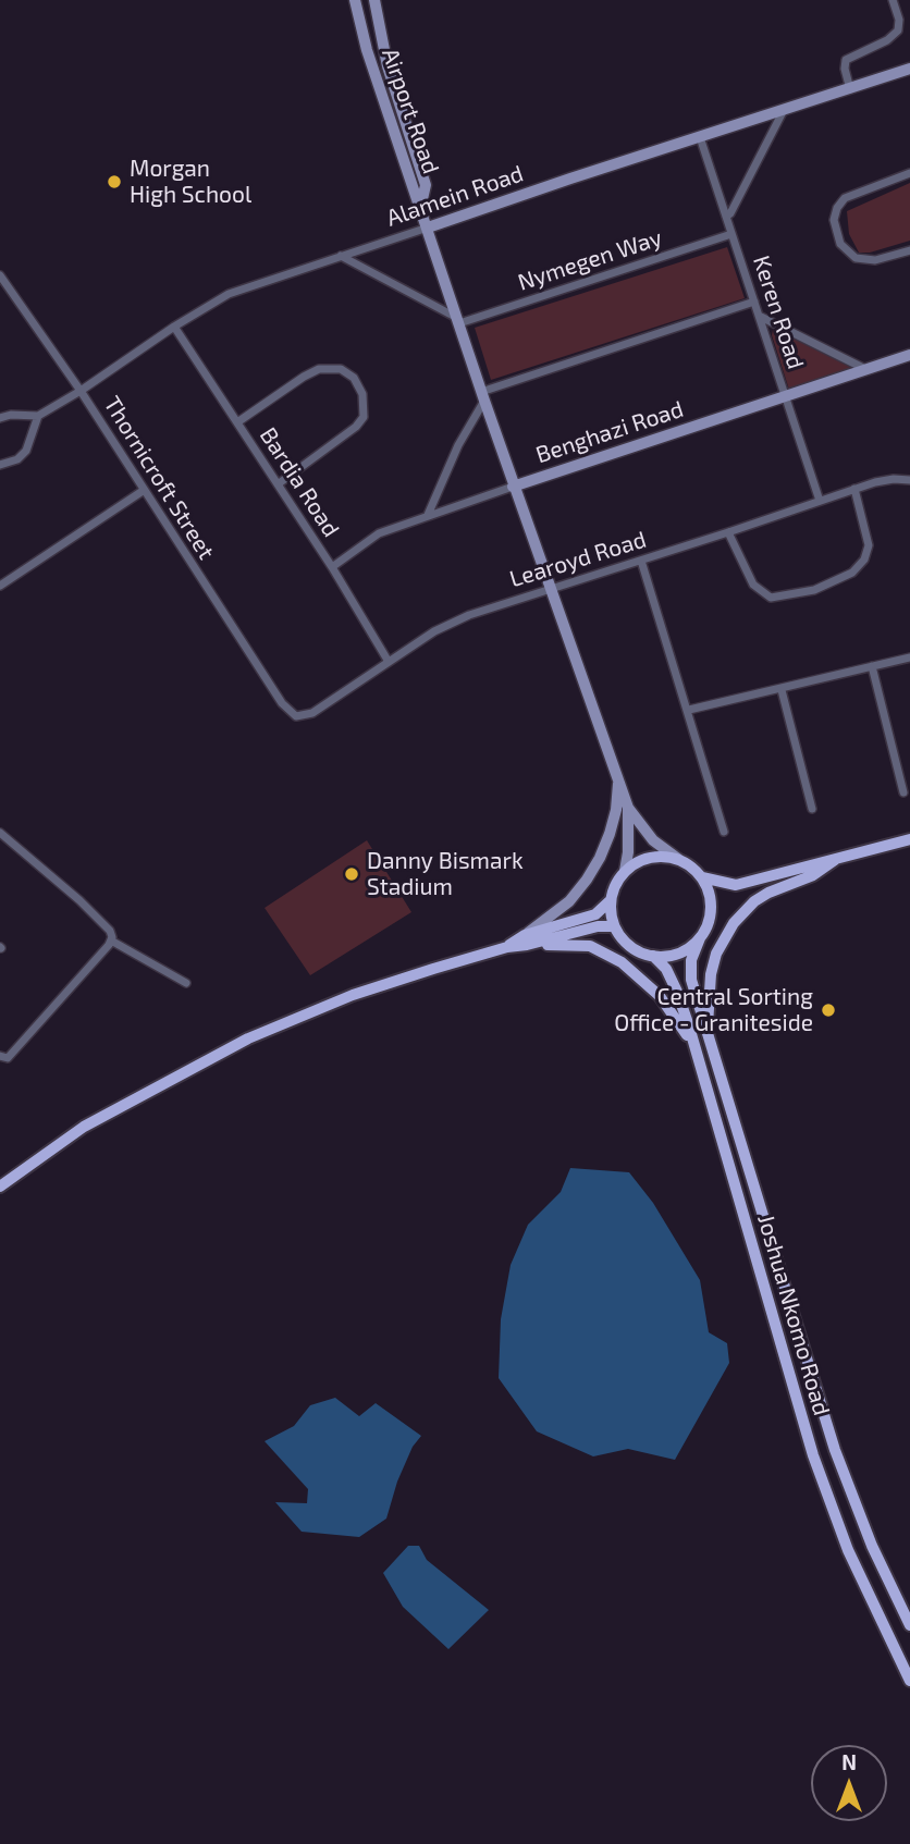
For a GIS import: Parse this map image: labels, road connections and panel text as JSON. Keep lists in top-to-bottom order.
{
  "streets": {
    "main road": ["Joshua Nkomo Road"],
    "street": [
      "Airport Road",
      "Alamein Road",
      "Nymegen Way",
      "Keren Road",
      "Benghazi Road",
      "Thornicroft Street",
      "Bardia Road",
      "Learoyd Road"
    ]
  },
  "crossings": [
    ["Airport Road", "Alamein Road"],
    ["Alamein Road", "Keren Road"],
    ["Alamein Road", "Thornicroft Street"],
    ["Alamein Road", "Bardia Road"],
    ["Nymegen Way", "Keren Road"],
    ["Keren Road", "Benghazi Road"],
    ["Keren Road", "Learoyd Road"],
    ["Benghazi Road", "Bardia Road"],
    ["Thornicroft Street", "Learoyd Road"],
    ["Bardia Road", "Learoyd Road"]
  ],
  "places": ["Morgan High School", "Danny Bismark Stadium", "Central Sorting Office - Graniteside"],
  "north": "top"
}
